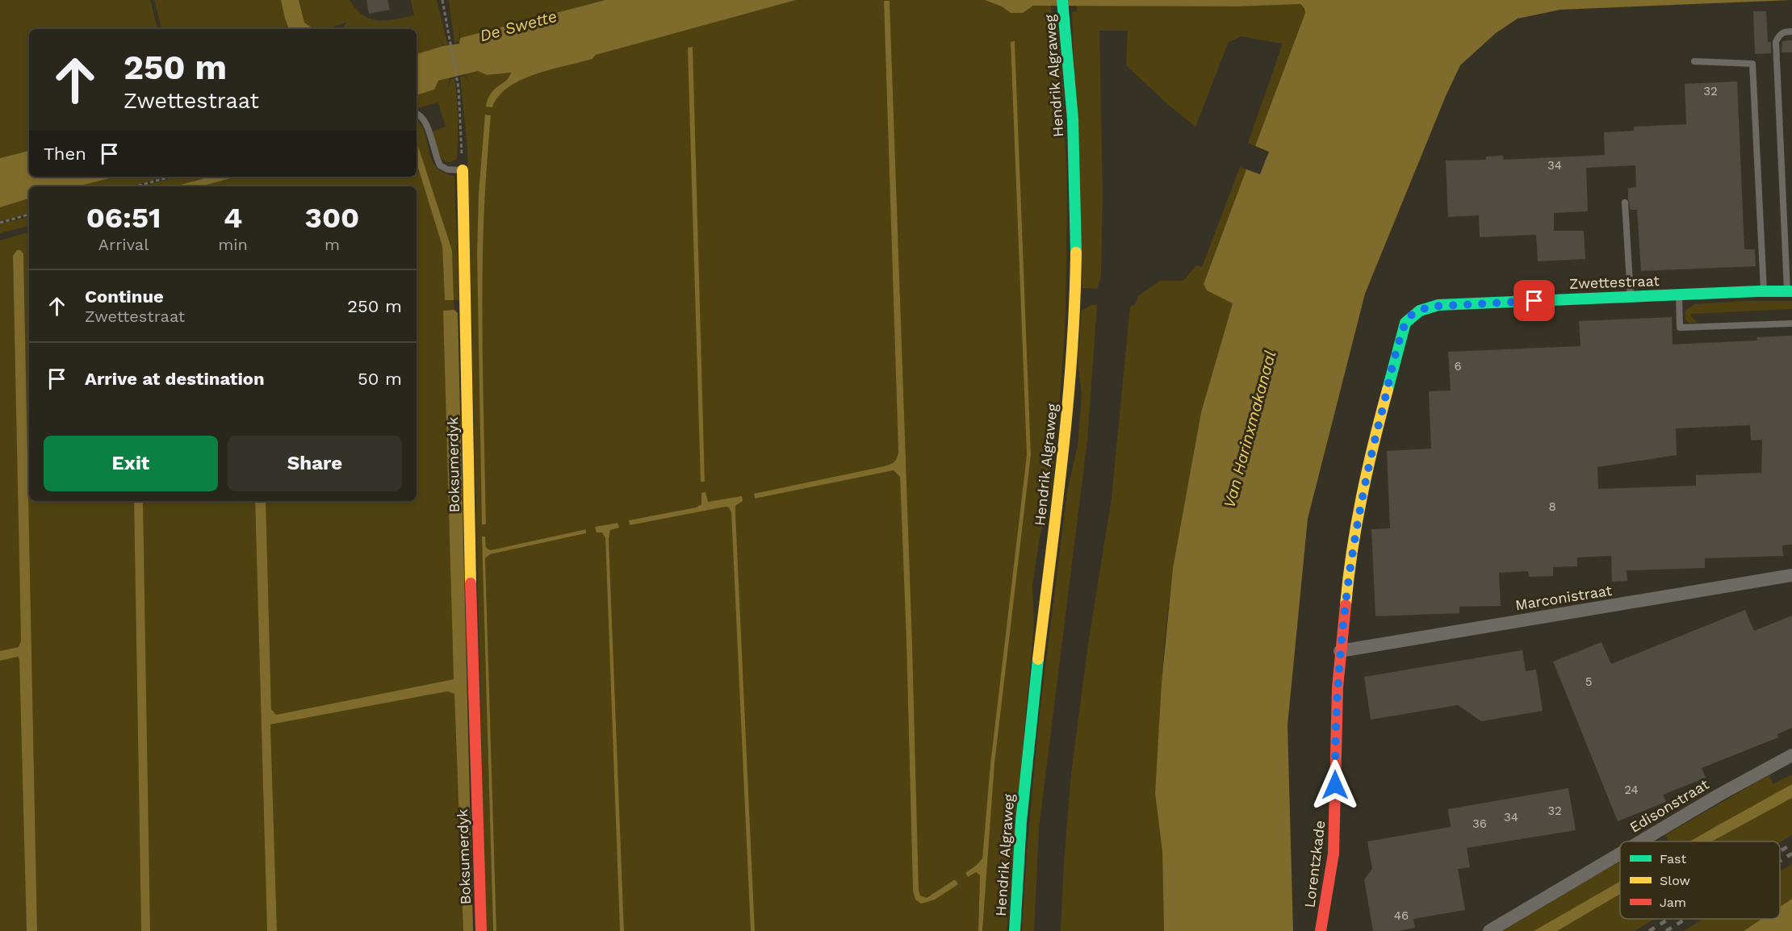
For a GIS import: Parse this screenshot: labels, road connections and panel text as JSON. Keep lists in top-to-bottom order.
{
  "streets": {
    "street": [
      "Hendrik Algraweg",
      "Zwettestraat",
      "Boksumerdyk",
      "Marconistraat",
      "Edisonstraat",
      "Lorentzkade"
    ]
  },
  "crossings": [
    ["Zwettestraat", "Lorentzkade"],
    ["Marconistraat", "Lorentzkade"]
  ],
  "water": ["De Swette", "Van Harinxmakanaal"],
  "house_numbers": [
    "32",
    "34",
    "6",
    "8",
    "5",
    "24",
    "32",
    "34",
    "36",
    "46"
  ],
  "legend": ["Fast", "Slow", "Jam"],
  "page": {
    "turn": ["250 m", "Zwettestraat"],
    "then": "Then",
    "eta": [
      "06:51",
      "Arrival",
      "4",
      "min",
      "300",
      "m"
    ],
    "list": [
      {
        "name": "Continue",
        "note": "Zwettestraat",
        "value": "250 m"
      },
      {
        "name": "Arrive at destination",
        "value": "50 m"
      }
    ],
    "buttons": ["Exit", "Share"]
  }
}
